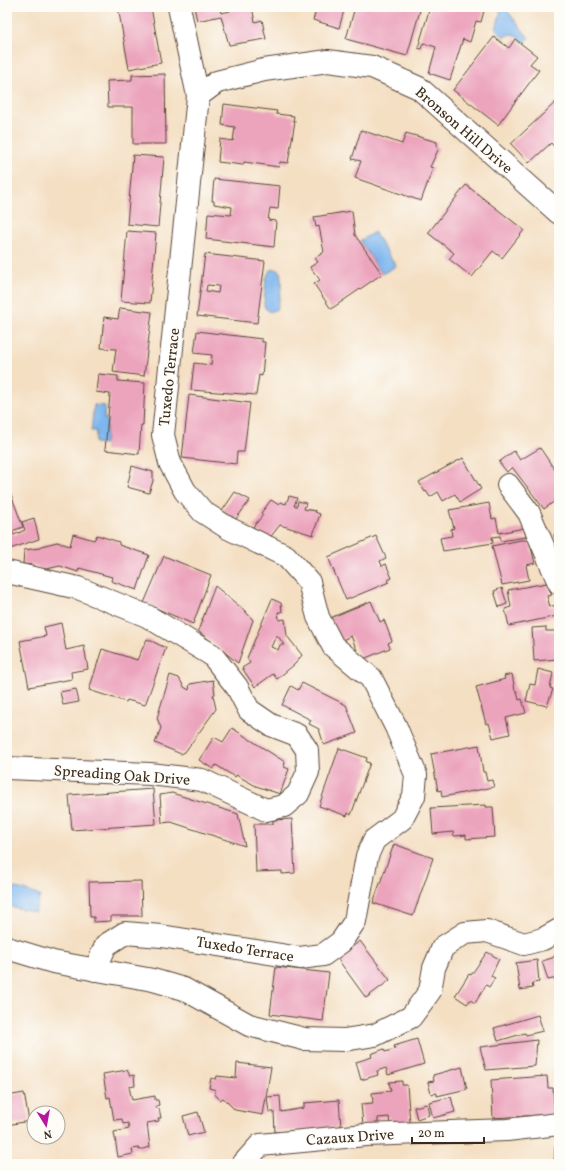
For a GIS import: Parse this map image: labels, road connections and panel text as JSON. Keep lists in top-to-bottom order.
{
  "streets": {
    "street": [
      "Bronson Hill Drive",
      "Tuxedo Terrace",
      "Spreading Oak Drive",
      "Cazaux Drive"
    ]
  },
  "crossings": [
    ["Bronson Hill Drive", "Tuxedo Terrace"]
  ],
  "scale_bar": "20 m",
  "north": "bottom"
}
